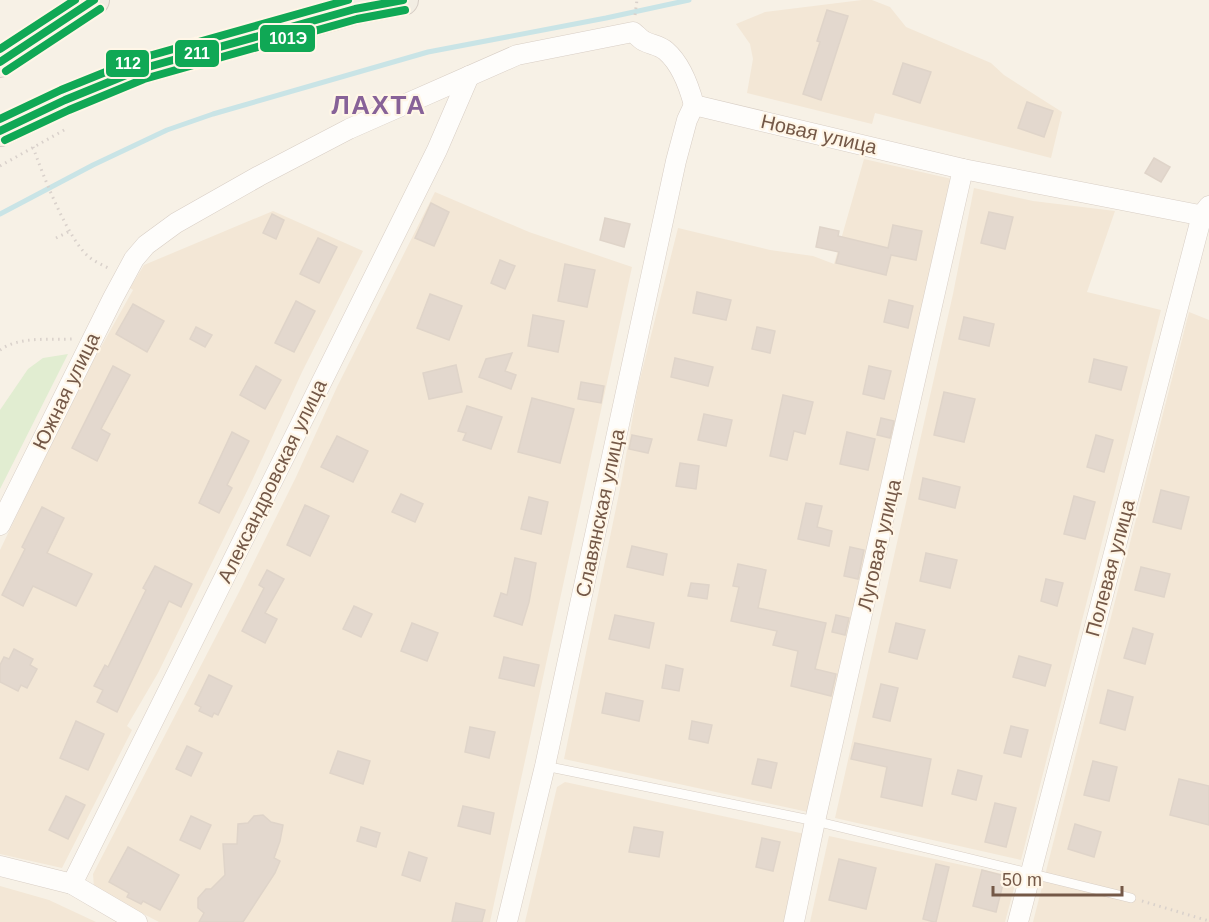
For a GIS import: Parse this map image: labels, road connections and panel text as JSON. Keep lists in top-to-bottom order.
{
  "streets": {
    "street": [
      "Новая улица",
      "Южная улица",
      "Александровская улица",
      "Славянская улица",
      "Луговая улица",
      "Полевая улица"
    ]
  },
  "crossings": [
    ["Новая улица", "Славянская улица"],
    ["Новая улица", "Луговая улица"],
    ["Новая улица", "Полевая улица"],
    ["Южная улица", "Александровская улица"]
  ],
  "districts": ["ЛАХТА"],
  "lines": ["transit line 211", "transit line 112", "transit line 101Э"],
  "scale_bar": "50 m"
}
